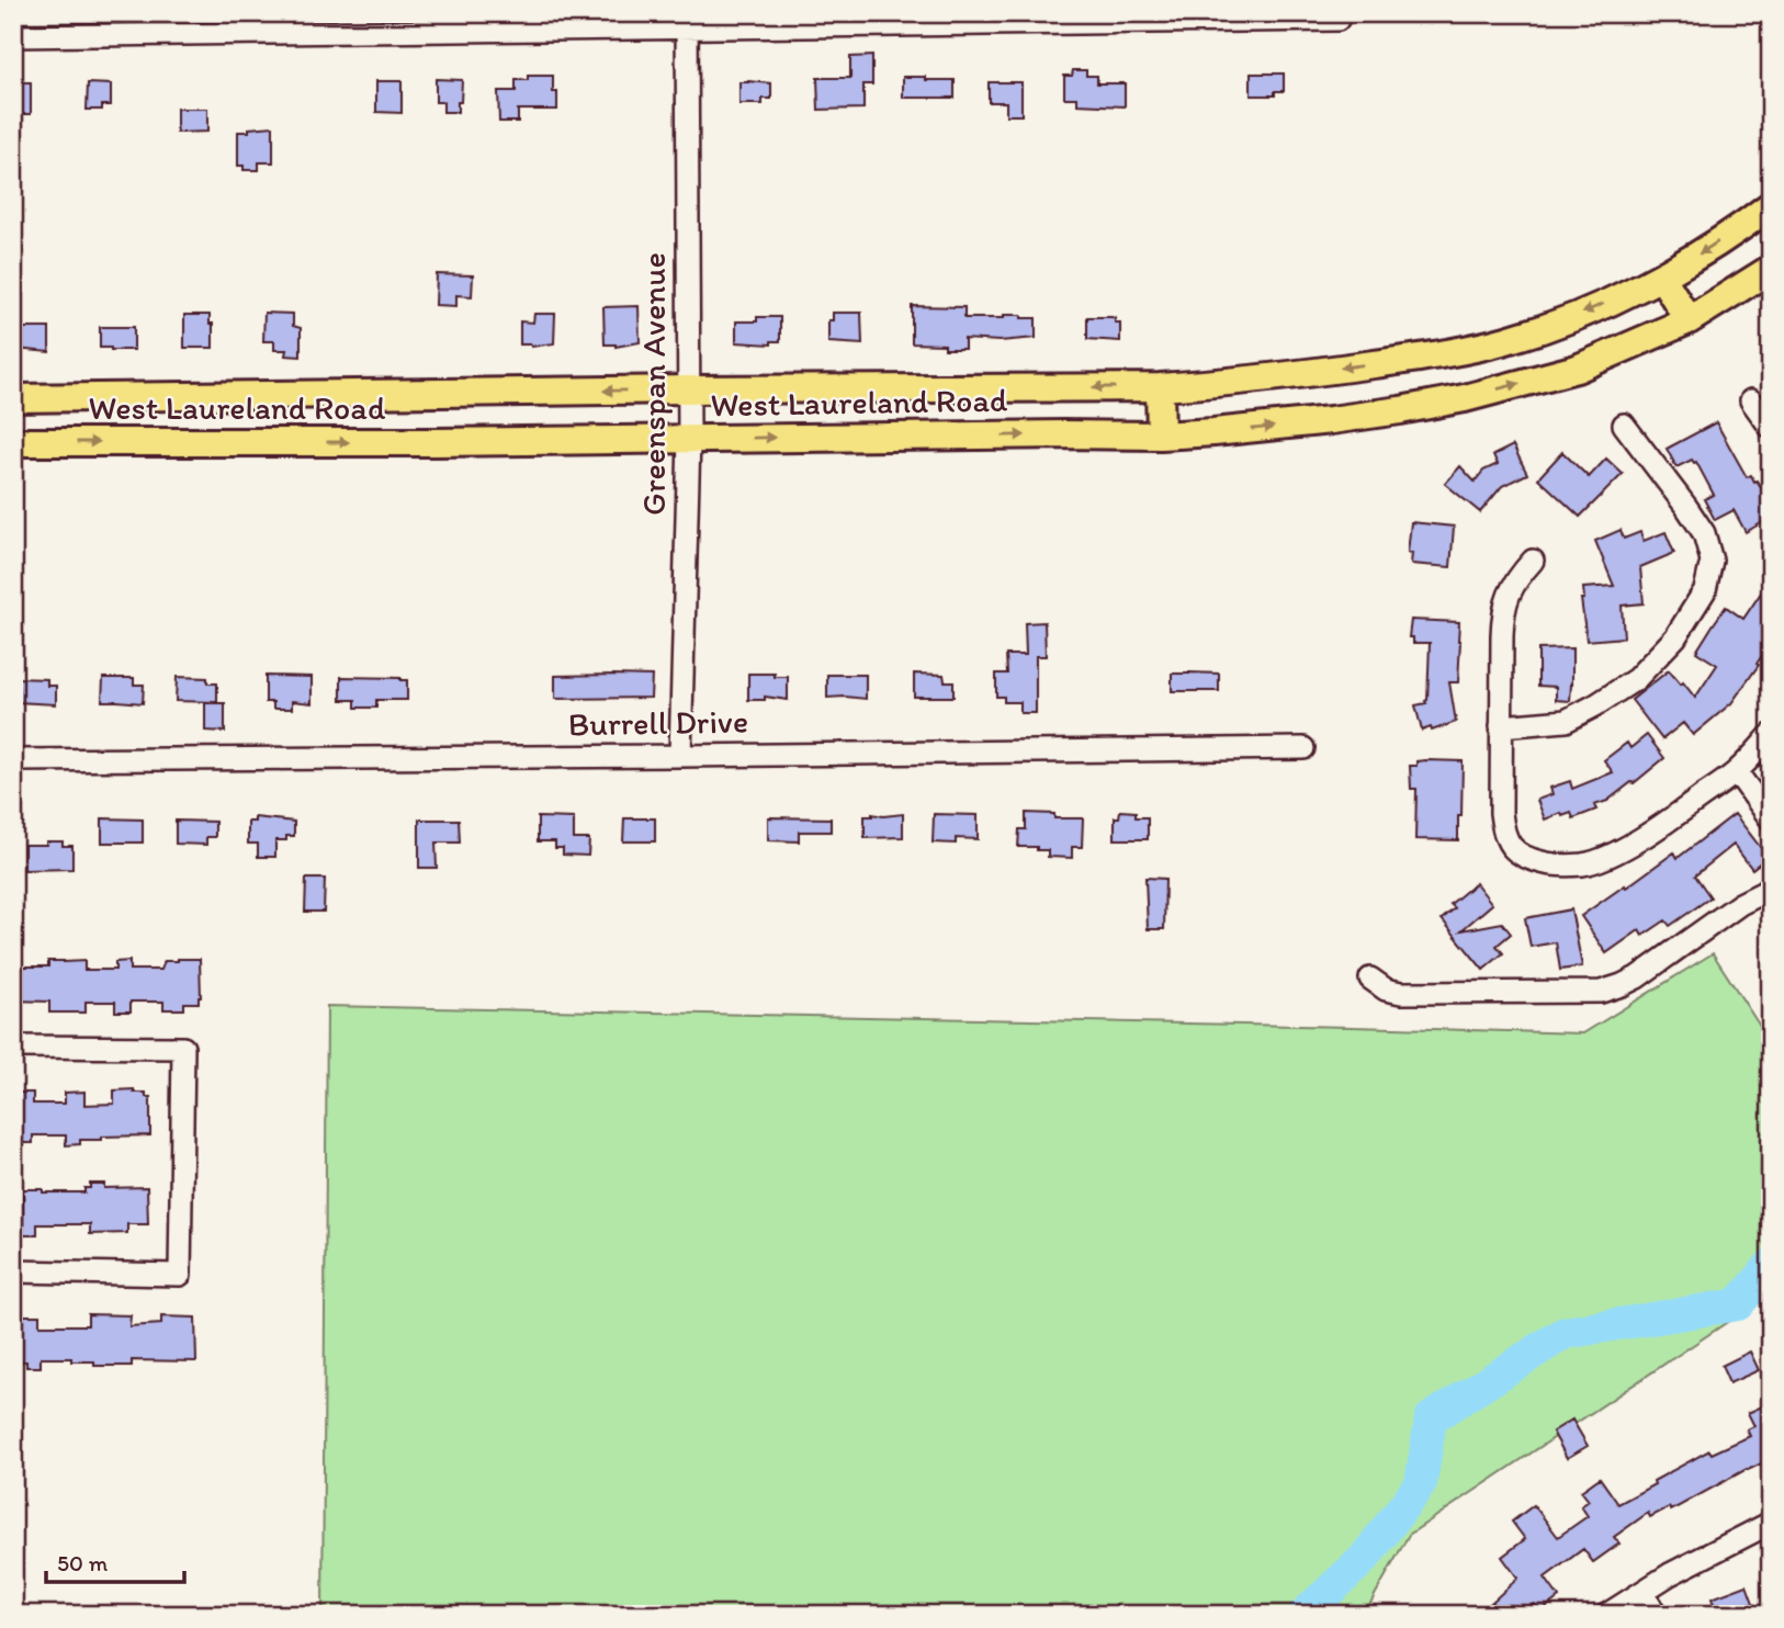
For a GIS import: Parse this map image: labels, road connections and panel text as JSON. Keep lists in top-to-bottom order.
{
  "streets": {
    "main road": ["West Laureland Road"],
    "street": ["Greenspan Avenue", "Burrell Drive"]
  },
  "crossings": [
    ["Greenspan Avenue", "West Laureland Road"],
    ["Greenspan Avenue", "Burrell Drive"]
  ],
  "scale_bar": "50 m"
}
